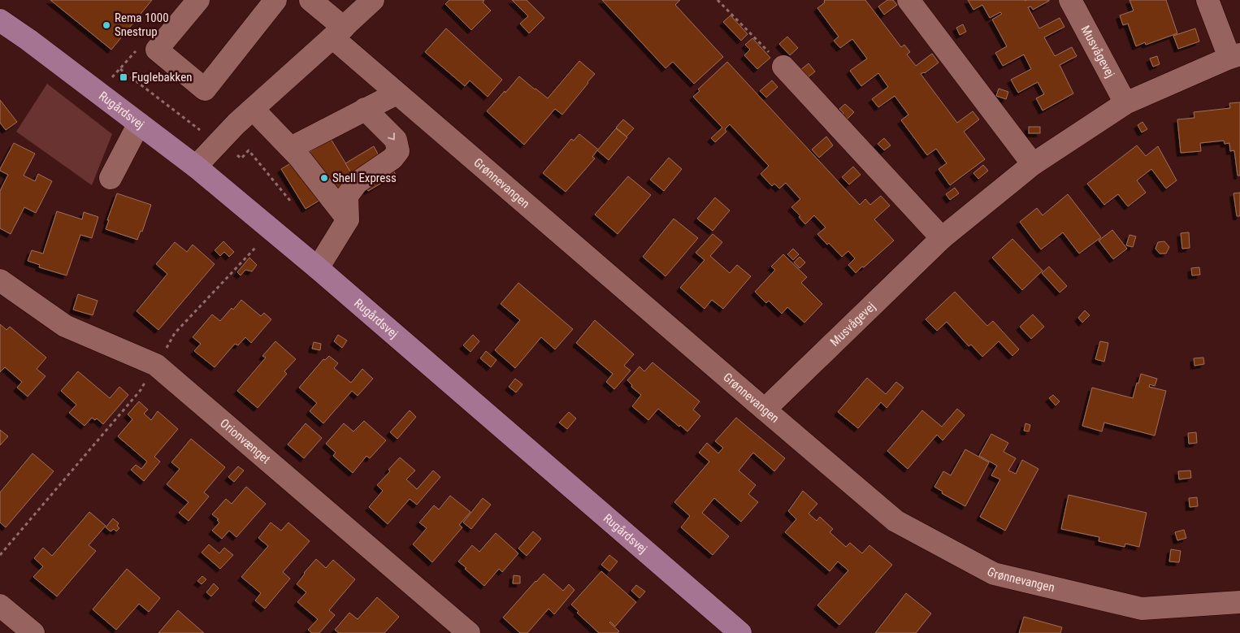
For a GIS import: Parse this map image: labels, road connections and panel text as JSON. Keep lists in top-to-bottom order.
{
  "streets": {
    "main road": ["Rugårdsvej"],
    "street": ["Musvågevej", "Grønnevangen", "Orionvænget"]
  },
  "crossings": [
    ["Musvågevej", "Grønnevangen"]
  ],
  "places": {
    "other": ["Rema 1000 Snestrup", "Shell Express"],
    "transit": ["Fuglebakken"]
  }
}
